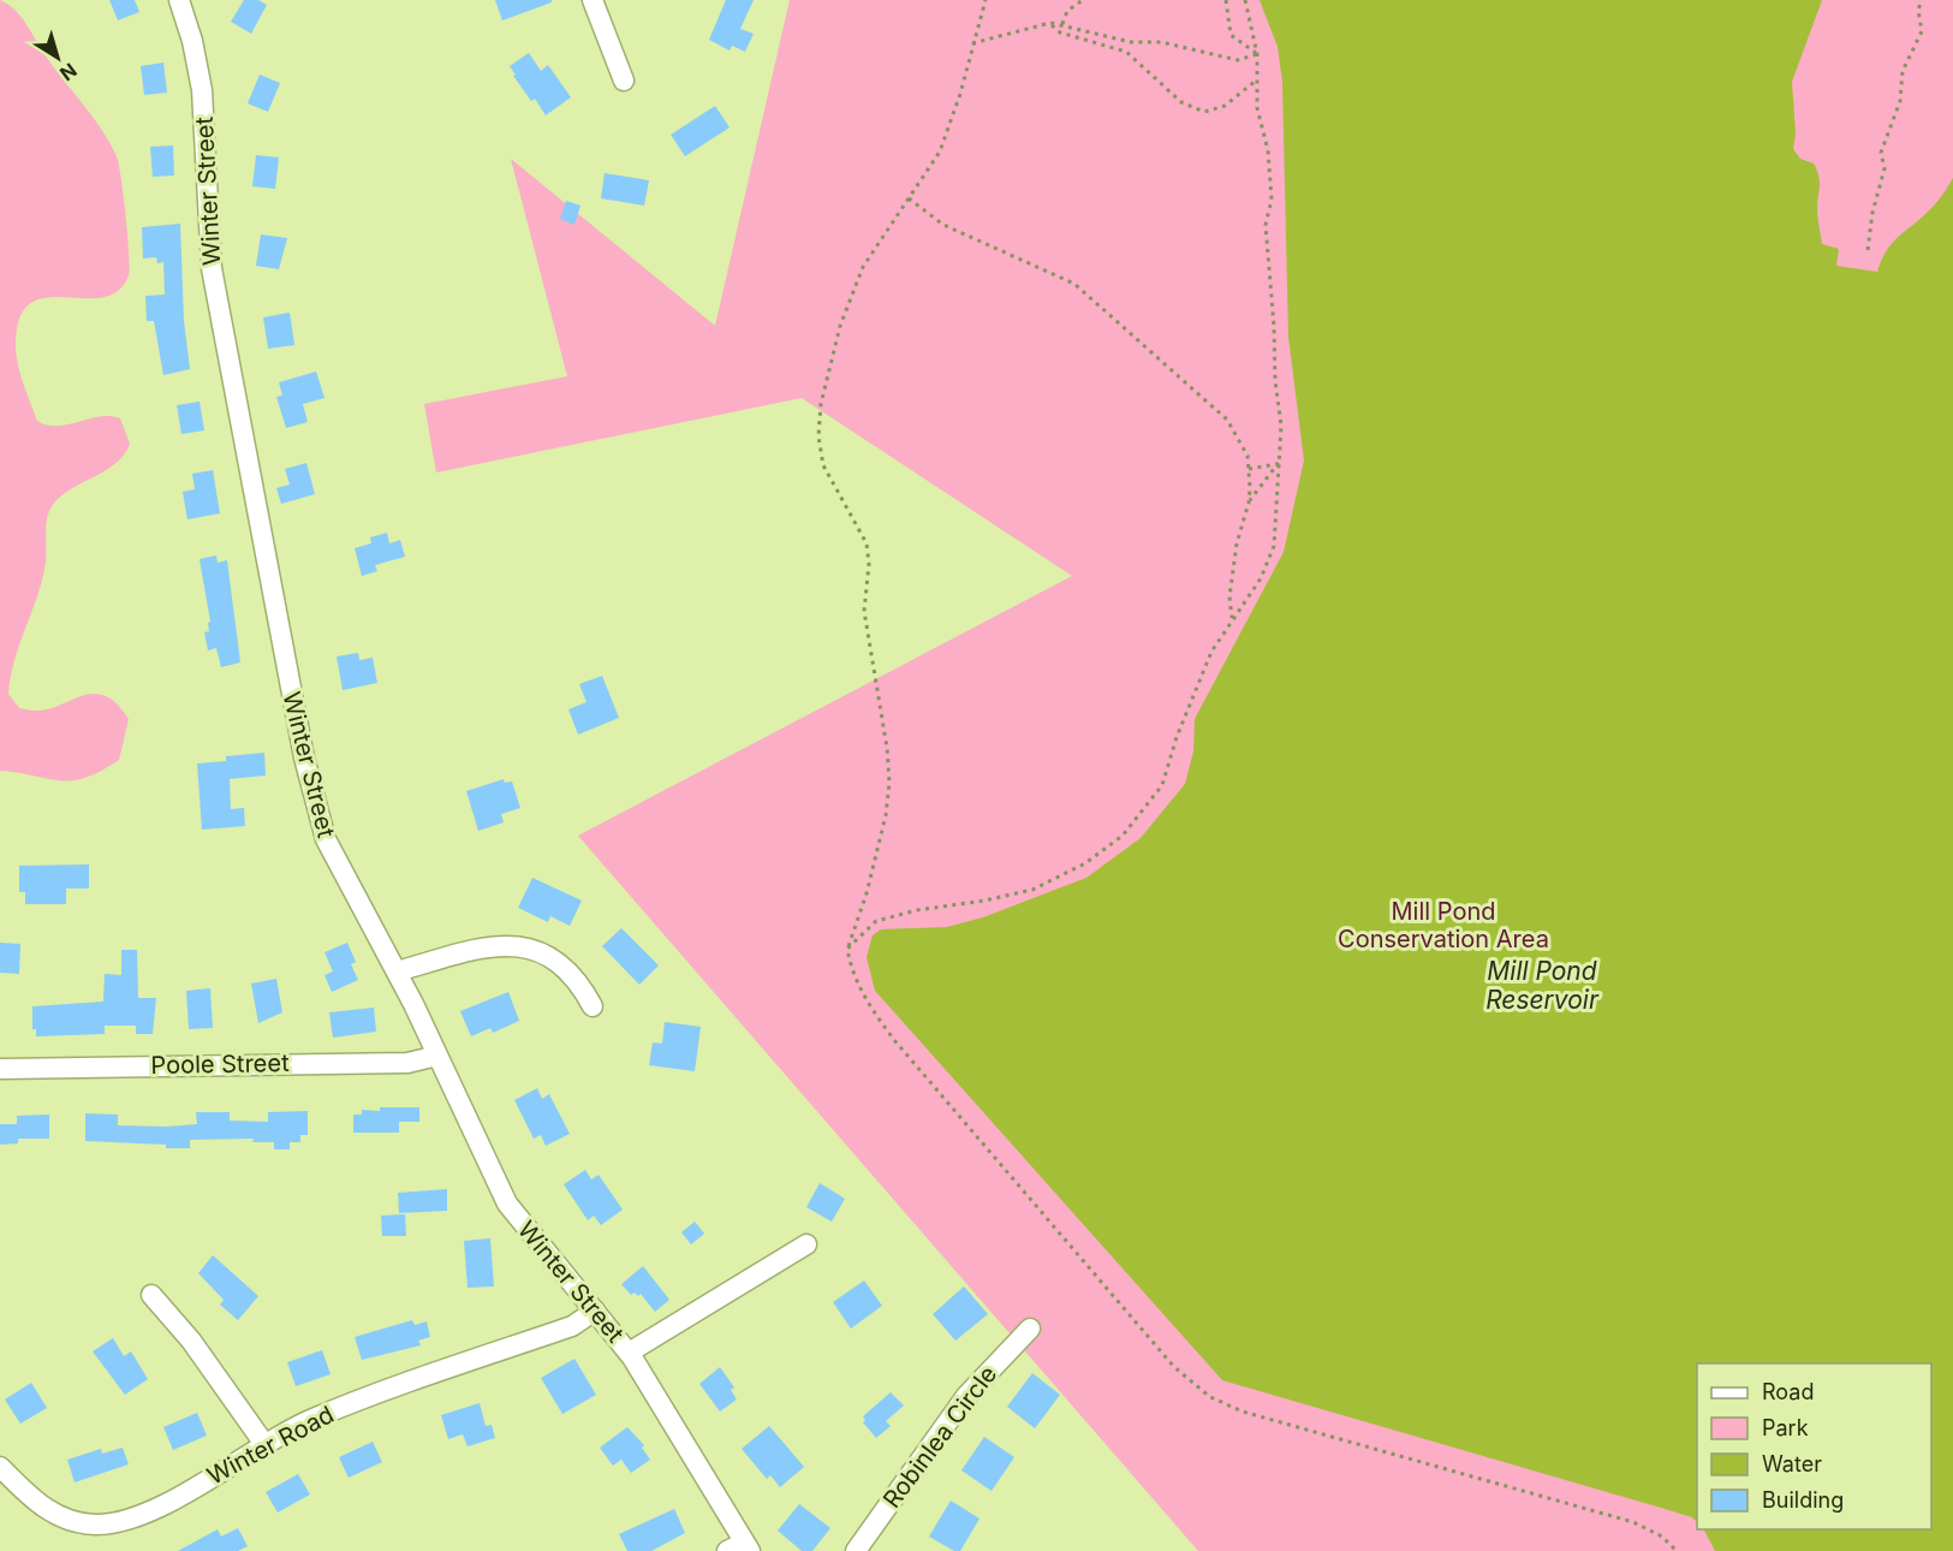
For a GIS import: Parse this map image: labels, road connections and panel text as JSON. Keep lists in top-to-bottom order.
{
  "streets": {
    "street": [
      "Winter Street",
      "Poole Street",
      "Robinlea Circle",
      "Winter Road"
    ]
  },
  "crossings": [
    ["Winter Street", "Poole Street"],
    ["Winter Street", "Winter Road"]
  ],
  "water": ["Mill Pond Reservoir"],
  "parks": ["Mill Pond Conservation Area"],
  "legend": [
    "Road",
    "Park",
    "Water",
    "Building"
  ],
  "north": "bottom right"
}
